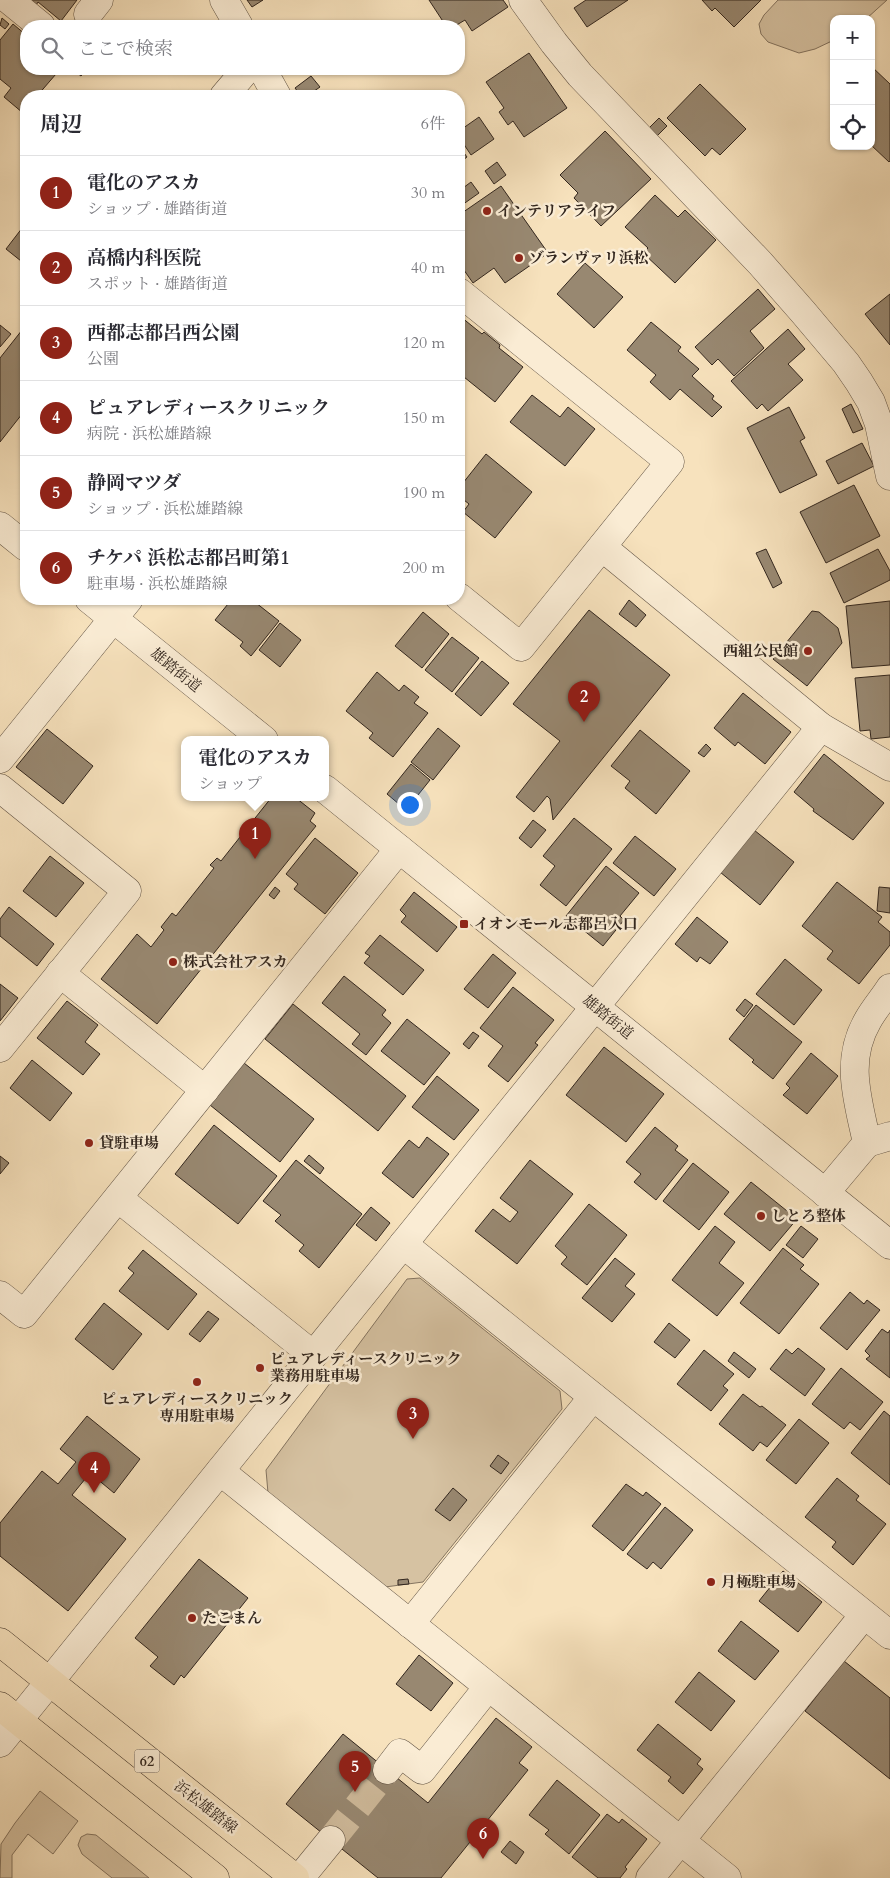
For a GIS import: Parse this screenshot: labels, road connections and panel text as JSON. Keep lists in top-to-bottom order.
{
  "streets": {
    "main road": ["62", "浜松雄踏線"],
    "street": ["雄踏街道"]
  },
  "places": {
    "other": [
      "インテリアライフ",
      "ゾランヴァリ浜松",
      "西組公民館",
      "株式会社アスカ",
      "貸駐車場",
      "しとろ整体",
      "ピュアレディースクリニック 業務用駐車場",
      "ピュアレディースクリニック 専用駐車場",
      "月極駐車場",
      "たこまん"
    ],
    "transit": ["イオンモール志都呂入口"]
  },
  "page": {
    "map_buttons": ["+", "−"],
    "search": "ここで検索",
    "heading": ["周辺", "6件"],
    "list": [
      {
        "mark": "1",
        "name": "電化のアスカ",
        "note": "ショップ · 雄踏街道",
        "value": "30 m"
      },
      {
        "mark": "2",
        "name": "高橋内科医院",
        "note": "スポット · 雄踏街道",
        "value": "40 m"
      },
      {
        "mark": "3",
        "name": "西都志都呂西公園",
        "note": "公園",
        "value": "120 m"
      },
      {
        "mark": "4",
        "name": "ピュアレディースクリニック",
        "note": "病院 · 浜松雄踏線",
        "value": "150 m"
      },
      {
        "mark": "5",
        "name": "静岡マツダ",
        "note": "ショップ · 浜松雄踏線",
        "value": "190 m"
      },
      {
        "mark": "6",
        "name": "チケパ 浜松志都呂町第1",
        "note": "駐車場 · 浜松雄踏線",
        "value": "200 m"
      }
    ],
    "pins": [
      "2",
      "1",
      "3",
      "4",
      "5",
      "6"
    ],
    "popup": ["電化のアスカ", "ショップ"]
  }
}
